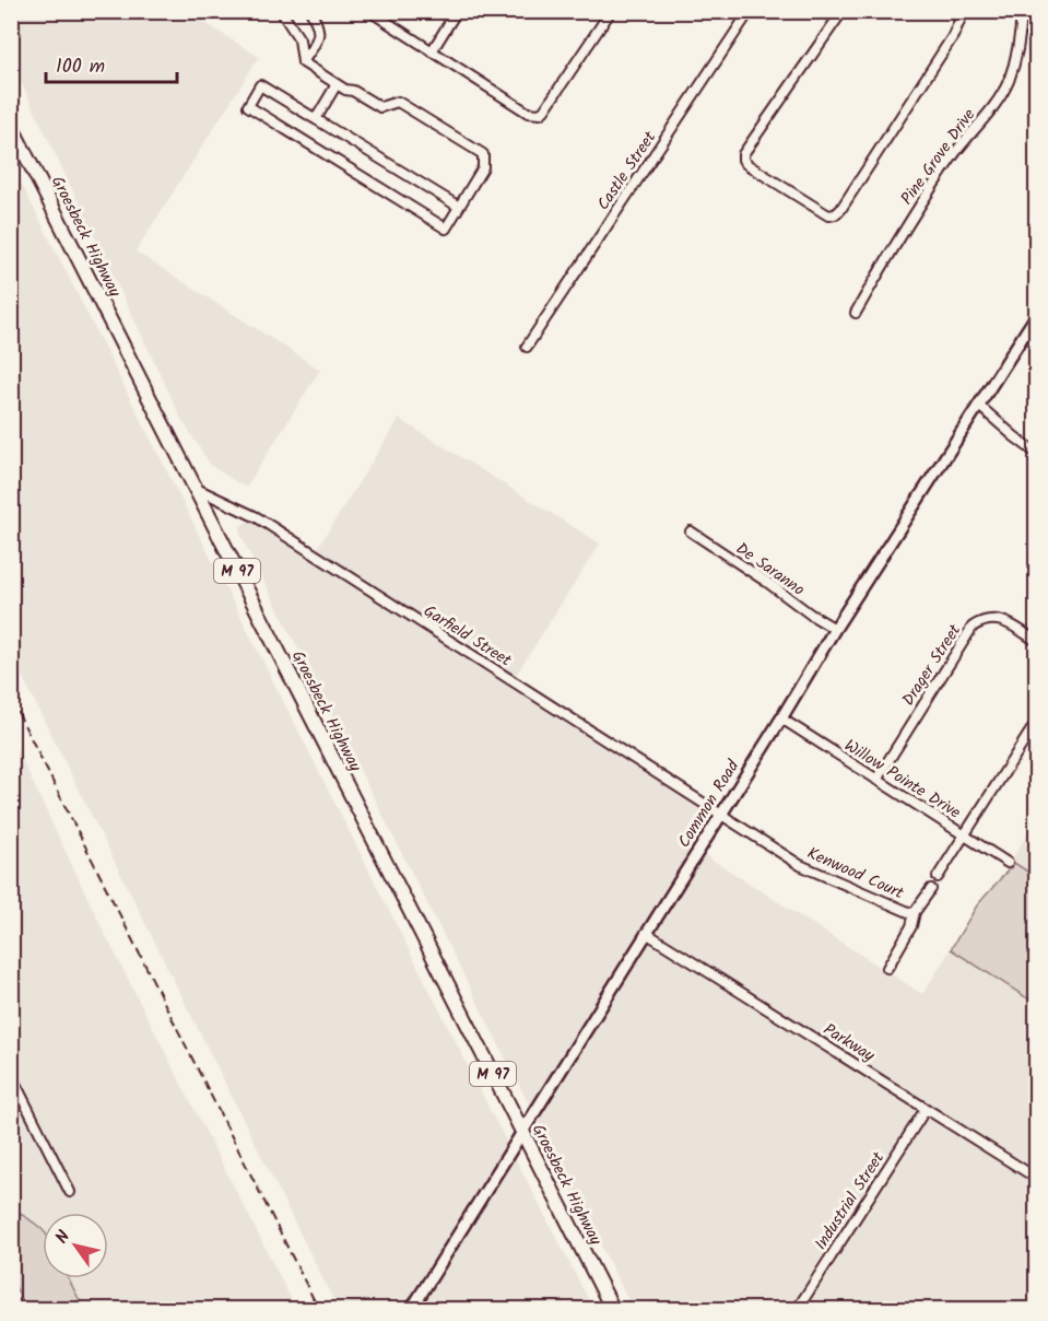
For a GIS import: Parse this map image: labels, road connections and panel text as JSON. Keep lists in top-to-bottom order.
{
  "streets": {
    "main road": ["Groesbeck Highway", "M 97"],
    "street": [
      "Pine Grove Drive",
      "Castle Street",
      "De Saranno",
      "Garfield Street",
      "Drager Street",
      "Willow Pointe Drive",
      "Common Road",
      "Kenwood Court",
      "Parkway",
      "Industrial Street"
    ]
  },
  "crossings": [
    ["Groesbeck Highway", "Garfield Street"],
    ["Groesbeck Highway", "Common Road"],
    ["De Saranno", "Common Road"],
    ["Garfield Street", "Common Road"],
    ["Garfield Street", "Kenwood Court"],
    ["Drager Street", "Willow Pointe Drive"],
    ["Willow Pointe Drive", "Common Road"],
    ["Common Road", "Kenwood Court"],
    ["Common Road", "Parkway"],
    ["Parkway", "Industrial Street"]
  ],
  "scale_bar": "100 m",
  "north": "top left"
}
